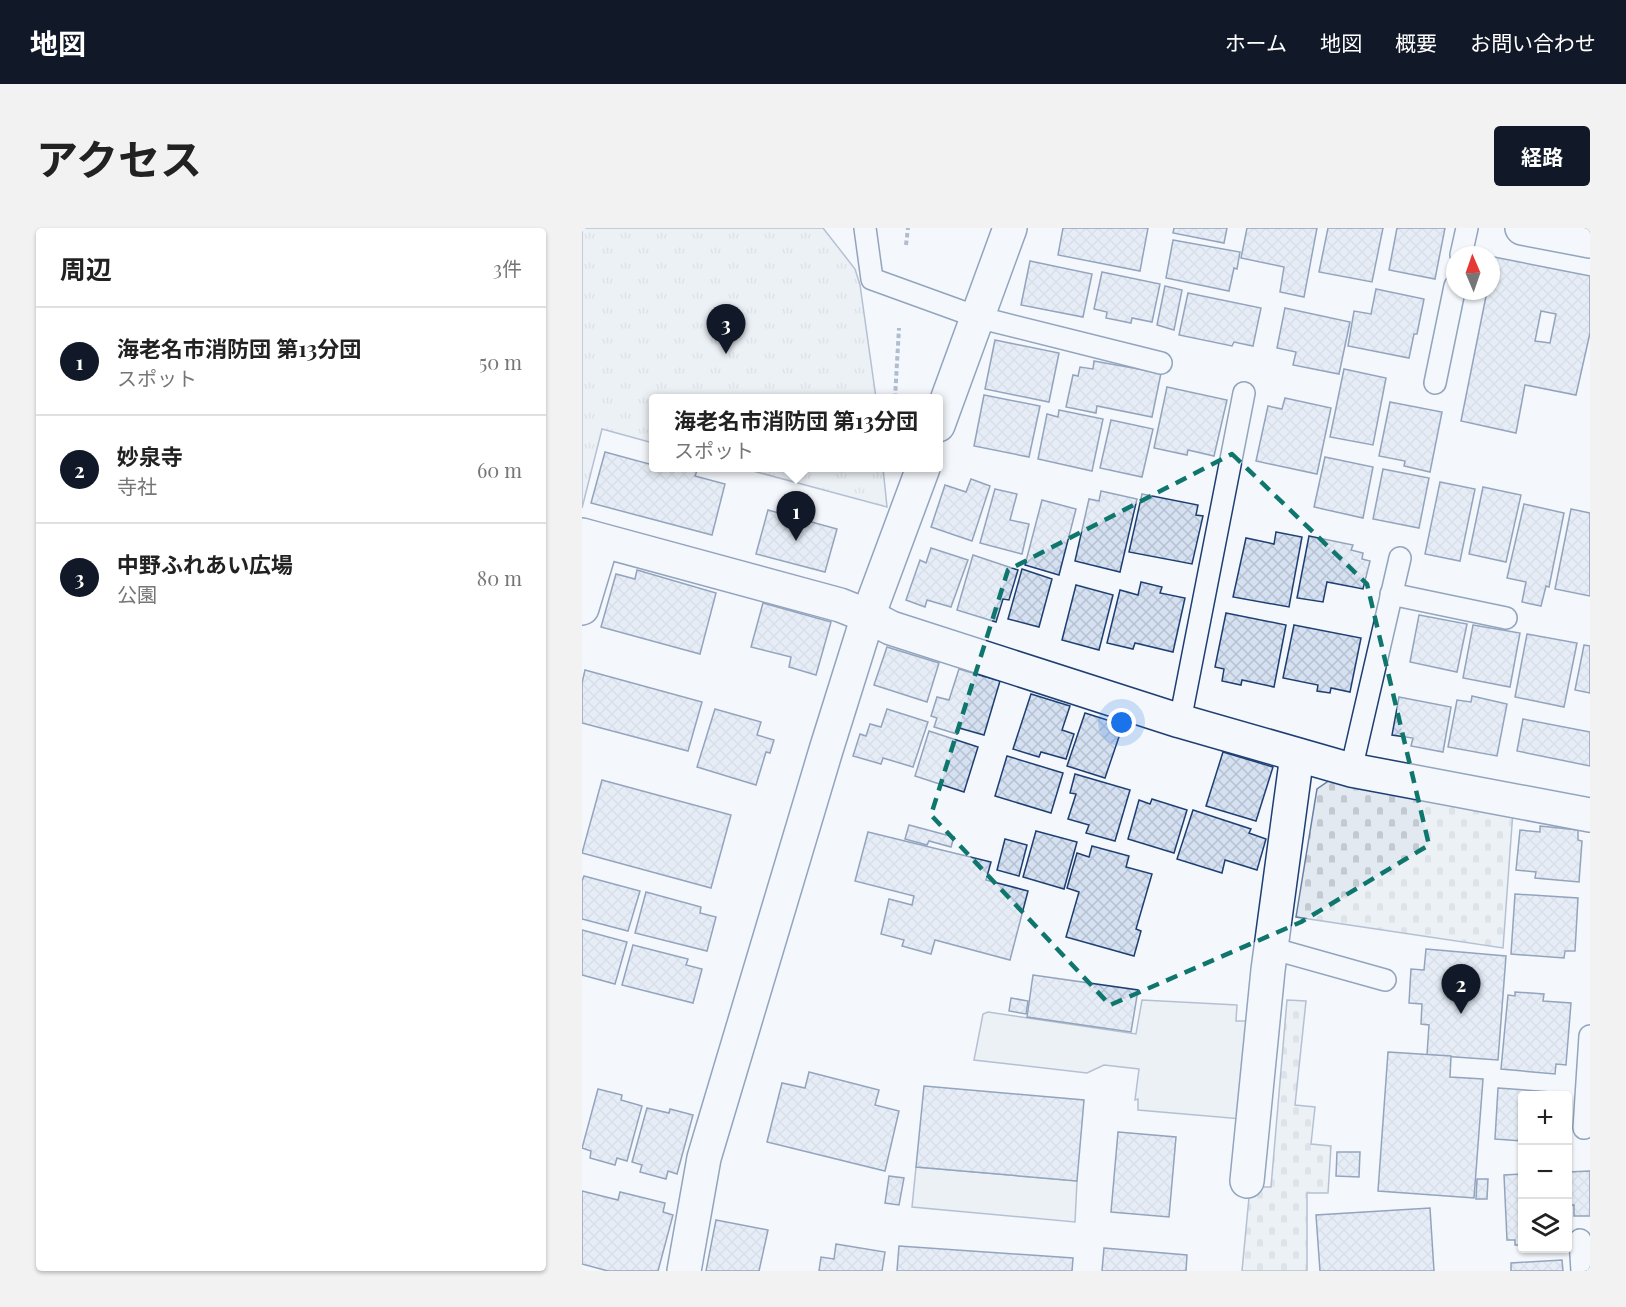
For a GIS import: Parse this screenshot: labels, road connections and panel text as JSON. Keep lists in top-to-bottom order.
{
  "north": "top",
  "page": {
    "header": "地図",
    "nav": [
      "ホーム",
      "地図",
      "概要",
      "お問い合わせ"
    ],
    "title": "アクセス",
    "buttons": "経路",
    "heading": ["周辺", "3件"],
    "pins": ["3", "1", "2"],
    "list": [
      {
        "mark": "1",
        "name": "海老名市消防団 第13分団",
        "note": "スポット",
        "value": "50 m"
      },
      {
        "mark": "2",
        "name": "妙泉寺",
        "note": "寺社",
        "value": "60 m"
      },
      {
        "mark": "3",
        "name": "中野ふれあい広場",
        "note": "公園",
        "value": "80 m"
      }
    ],
    "popup": ["海老名市消防団 第13分団", "スポット"],
    "map_buttons": ["+", "−"]
  }
}
